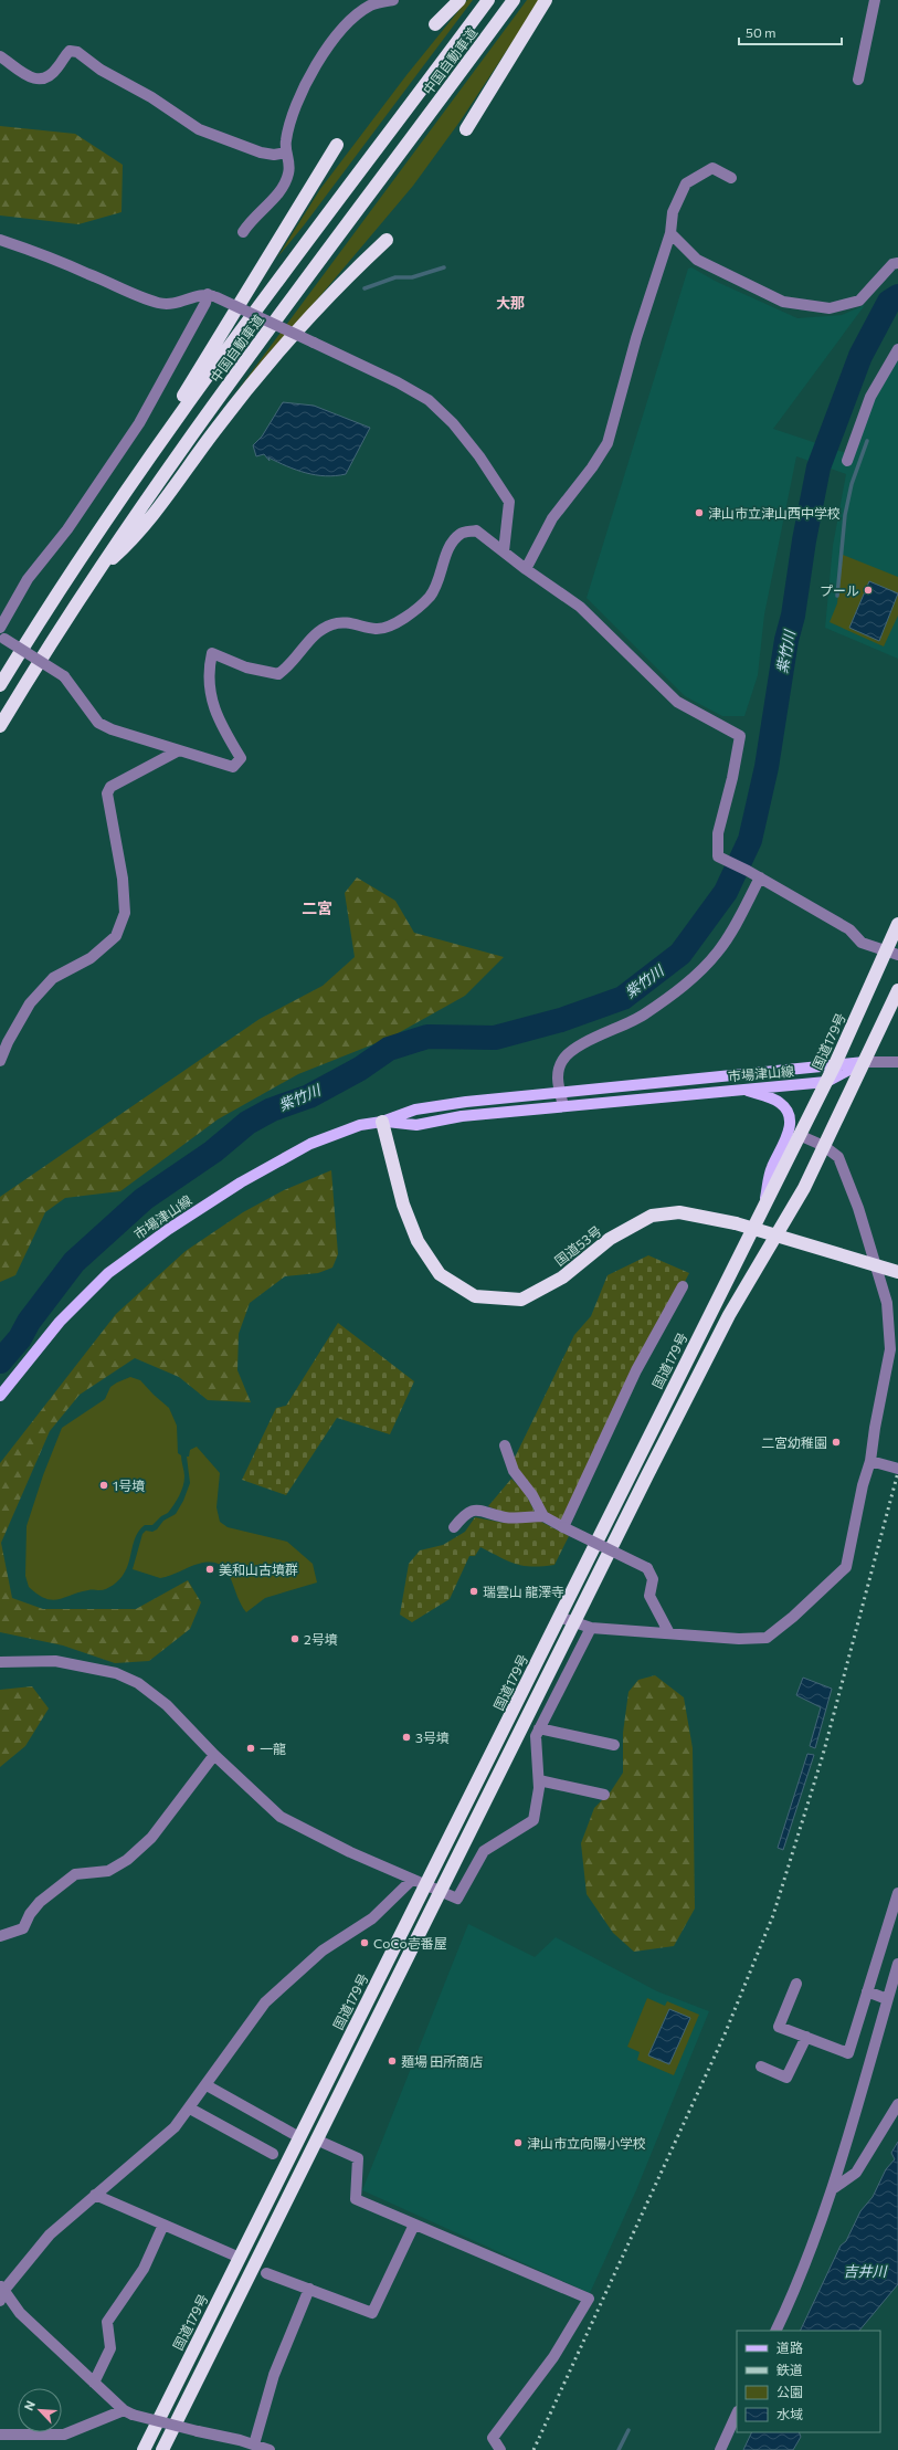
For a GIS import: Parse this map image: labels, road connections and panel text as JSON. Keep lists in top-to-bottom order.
{
  "streets": {
    "highway": ["中国自動車道", "国道179号", "国道53号"],
    "main road": ["市場津山線"]
  },
  "crossings": [
    ["国道179号", "市場津山線"],
    ["市場津山線", "国道53号"]
  ],
  "districts": ["大那", "二宮"],
  "water": ["紫竹川", "吉井川"],
  "places": [
    "津山市立津山西中学校",
    "プール",
    "二宮幼稚園",
    "1号墳",
    "美和山古墳群",
    "瑞雲山 龍澤寺",
    "2号墳",
    "3号墳",
    "一龍",
    "CoCo壱番屋",
    "麺場 田所商店",
    "津山市立向陽小学校"
  ],
  "legend": [
    "道路",
    "鉄道",
    "公園",
    "水域"
  ],
  "scale_bar": "50 m",
  "north": "top left"
}
